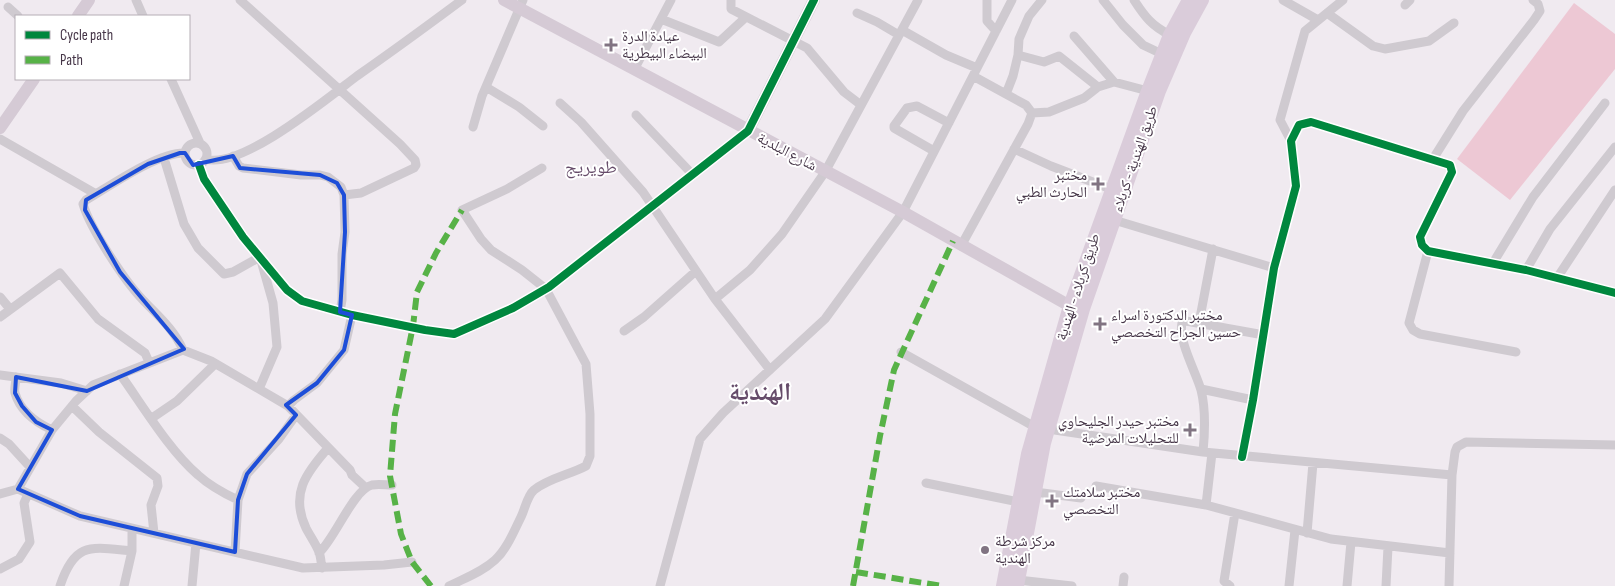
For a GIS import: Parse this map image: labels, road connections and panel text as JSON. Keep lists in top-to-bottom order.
{
  "streets": {
    "main road": ["شارع البلدية", "طريق الهندية - كربلاء", "طريق كربلاء - الهندية"]
  },
  "crossings": [
    ["شارع البلدية", "طريق كربلاء - الهندية"],
    ["طريق الهندية - كربلاء", "طريق كربلاء - الهندية"]
  ],
  "districts": ["طويريج", "الهندية"],
  "places": {
    "health": [
      "عيادة الدرة البيضاء البيطرية",
      "مختبر الحارث الطبي",
      "مختبر الدكتورة اسراء حسين الجراح التخصصي",
      "مختبر حيدر الجليحاوي للتحليلات المرضية",
      "مختبر سلامتك التخصصي"
    ],
    "other": ["مركز شرطة الهندية"]
  },
  "legend": ["Cycle path", "Path"]
}
